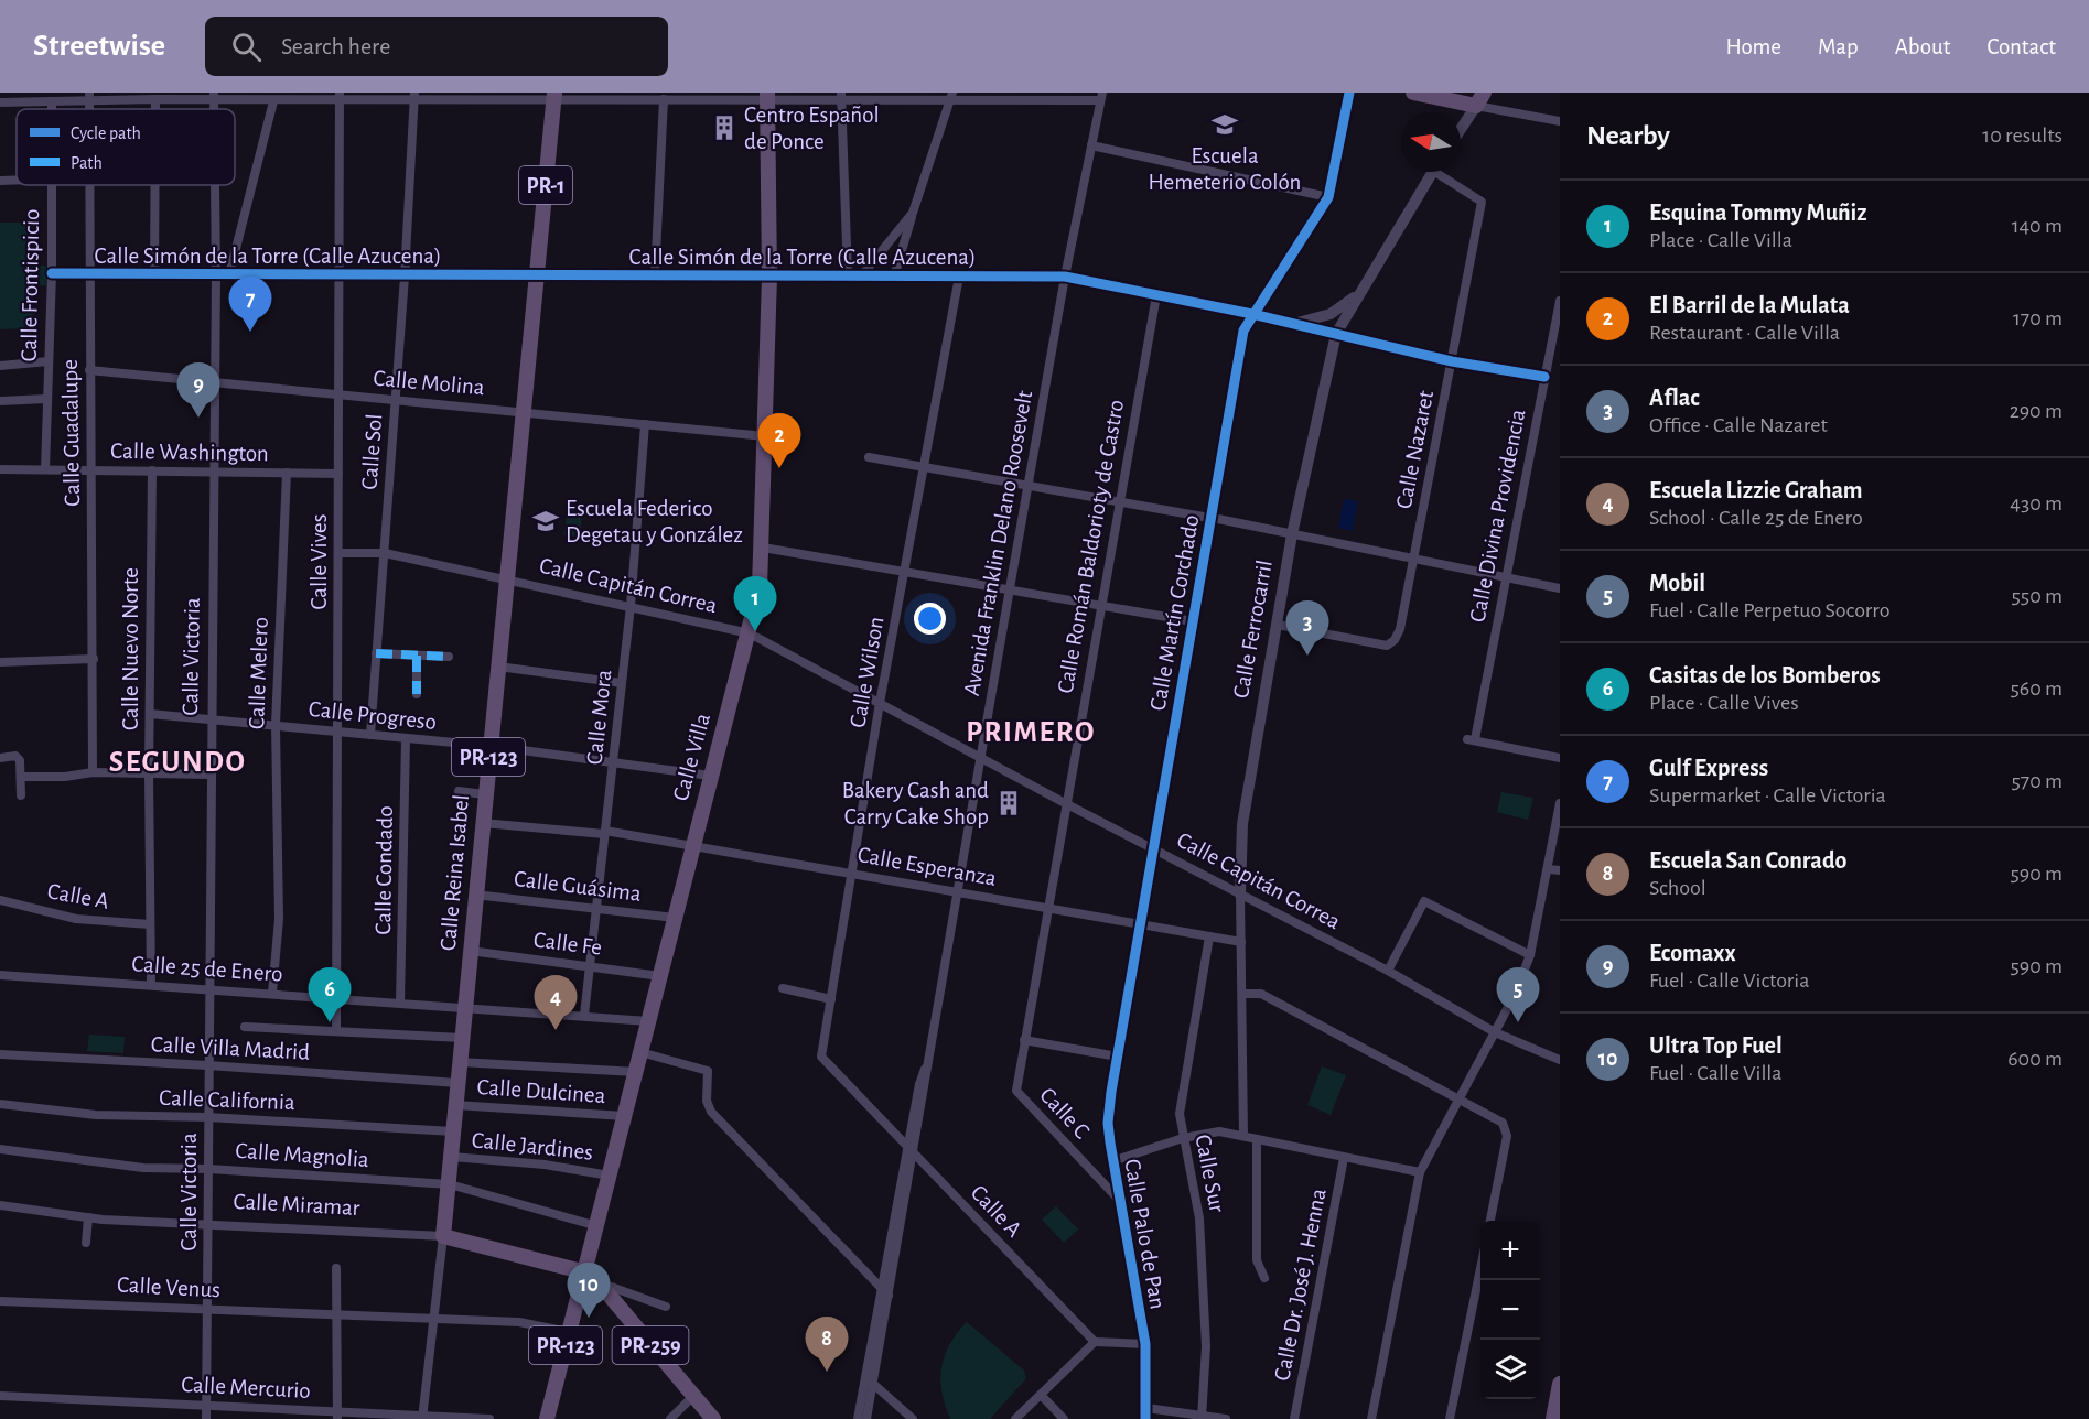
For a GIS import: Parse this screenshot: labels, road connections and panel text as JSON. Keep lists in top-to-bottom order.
{
  "streets": {
    "main road": [
      "PR-1",
      "PR-123",
      "Calle Villa",
      "Calle Reina Isabel",
      "Calle Miramar",
      "PR-259"
    ],
    "street": [
      "Calle Simón de la Torre (Calle Azucena)",
      "Calle Frontispicio",
      "Calle Molina",
      "Calle Guadalupe",
      "Calle Nazaret",
      "Calle Washington",
      "Calle Sol",
      "Calle Divina Providencia",
      "Avenida Franklin Delano Roosevelt",
      "Calle Román Baldorioty de Castro",
      "Calle Vives",
      "Calle Capitán Correa",
      "Calle Martín Corchado",
      "Calle Ferrocarril",
      "Calle Nuevo Norte",
      "Calle Victoria",
      "Calle Wilson",
      "Calle Melero",
      "Calle Progreso",
      "Calle Mora",
      "Calle Esperanza",
      "Calle Condado",
      "Calle Guásima",
      "Calle A",
      "Calle Fe",
      "Calle 25 de Enero",
      "Calle Villa Madrid",
      "Calle Dulcinea",
      "Calle California",
      "Calle C",
      "Calle Jardines",
      "Calle Magnolia",
      "Calle Sur",
      "Calle Palo de Pan",
      "Calle Dr. José J. Henna",
      "Calle Venus",
      "Calle Mercurio"
    ]
  },
  "crossings": [
    ["Calle Simón de la Torre (Calle Azucena)", "Calle Frontispicio"],
    ["Calle Simón de la Torre (Calle Azucena)", "Calle Guadalupe"],
    ["Calle Simón de la Torre (Calle Azucena)", "Calle Nazaret"],
    ["Calle Simón de la Torre (Calle Azucena)", "Calle Sol"],
    ["Calle Simón de la Torre (Calle Azucena)", "Calle Divina Providencia"],
    ["Calle Simón de la Torre (Calle Azucena)", "Avenida Franklin Delano Roosevelt"],
    ["Calle Simón de la Torre (Calle Azucena)", "Calle Román Baldorioty de Castro"],
    ["Calle Simón de la Torre (Calle Azucena)", "Calle Vives"],
    ["Calle Simón de la Torre (Calle Azucena)", "Calle Martín Corchado"],
    ["Calle Simón de la Torre (Calle Azucena)", "Calle Ferrocarril"],
    ["Calle Simón de la Torre (Calle Azucena)", "Calle Victoria"],
    ["Calle Simón de la Torre (Calle Azucena)", "Calle Wilson"],
    ["Calle Simón de la Torre (Calle Azucena)", "Calle Villa"],
    ["Calle Simón de la Torre (Calle Azucena)", "Calle Reina Isabel"],
    ["Calle Frontispicio", "Calle Washington"],
    ["Calle Molina", "Calle Guadalupe"],
    ["Calle Molina", "Calle Sol"],
    ["Calle Molina", "Calle Vives"],
    ["Calle Molina", "Calle Victoria"],
    ["Calle Molina", "Calle Mora"],
    ["Calle Molina", "Calle Villa"],
    ["Calle Molina", "Calle Reina Isabel"],
    ["Calle Guadalupe", "Calle Washington"],
    ["Calle Nazaret", "Calle Ferrocarril"],
    ["Calle Washington", "Calle Vives"],
    ["Calle Washington", "Calle Nuevo Norte"],
    ["Calle Washington", "Calle Victoria"],
    ["Calle Washington", "Calle Melero"],
    ["Calle Sol", "Calle Capitán Correa"],
    ["Calle Sol", "Calle Progreso"],
    ["Avenida Franklin Delano Roosevelt", "Calle Capitán Correa"],
    ["Avenida Franklin Delano Roosevelt", "Calle Esperanza"],
    ["Avenida Franklin Delano Roosevelt", "Calle A"],
    ["Calle Román Baldorioty de Castro", "Calle Capitán Correa"],
    ["Calle Román Baldorioty de Castro", "Calle Esperanza"],
    ["Calle Román Baldorioty de Castro", "Calle C"],
    ["Calle Vives", "Calle Capitán Correa"],
    ["Calle Vives", "Calle Progreso"],
    ["Calle Vives", "Calle 25 de Enero"],
    ["Calle Capitán Correa", "Calle Martín Corchado"],
    ["Calle Capitán Correa", "Calle Ferrocarril"],
    ["Calle Capitán Correa", "Calle Wilson"],
    ["Calle Capitán Correa", "Calle Mora"],
    ["Calle Capitán Correa", "Calle Villa"],
    ["Calle Capitán Correa", "Calle Reina Isabel"],
    ["Calle Martín Corchado", "Calle Esperanza"],
    ["Calle Martín Corchado", "Calle Palo de Pan"],
    ["Calle Ferrocarril", "Calle Esperanza"],
    ["Calle Nuevo Norte", "Calle Progreso"],
    ["Calle Nuevo Norte", "Calle A"],
    ["Calle Nuevo Norte", "Calle 25 de Enero"],
    ["Calle Victoria", "Calle Progreso"],
    ["Calle Victoria", "Calle 25 de Enero"],
    ["Calle Victoria", "Calle Villa Madrid"],
    ["Calle Victoria", "Calle California"],
    ["Calle Victoria", "Calle Magnolia"],
    ["Calle Victoria", "Calle Miramar"],
    ["Calle Victoria", "Calle Venus"],
    ["Calle Victoria", "Calle Mercurio"],
    ["Calle Wilson", "Calle Esperanza"],
    ["Calle Wilson", "Calle A"],
    ["Calle Melero", "Calle Progreso"],
    ["Calle Melero", "Calle 25 de Enero"],
    ["Calle Progreso", "Calle Mora"],
    ["Calle Progreso", "Calle Villa"],
    ["Calle Progreso", "Calle Condado"],
    ["Calle Progreso", "Calle Reina Isabel"],
    ["Calle Mora", "Calle Esperanza"],
    ["Calle Mora", "Calle Guásima"],
    ["Calle Mora", "Calle Fe"],
    ["Calle Mora", "Calle 25 de Enero"],
    ["Calle Villa", "Calle Esperanza"],
    ["Calle Villa", "Calle Guásima"],
    ["Calle Villa", "Calle Fe"],
    ["Calle Villa", "Calle 25 de Enero"],
    ["Calle Villa", "Calle Dulcinea"],
    ["Calle Villa", "Calle Jardines"],
    ["Calle Villa", "Calle Magnolia"],
    ["Calle Villa", "Calle Miramar"],
    ["Calle Villa", "PR-259"],
    ["Calle Esperanza", "Calle Reina Isabel"],
    ["Calle Esperanza", "Calle Sur"],
    ["Calle Condado", "Calle 25 de Enero"],
    ["Calle Reina Isabel", "Calle Guásima"],
    ["Calle Reina Isabel", "Calle Fe"],
    ["Calle Reina Isabel", "Calle 25 de Enero"],
    ["Calle Reina Isabel", "Calle Villa Madrid"],
    ["Calle Reina Isabel", "Calle Dulcinea"],
    ["Calle Reina Isabel", "Calle California"],
    ["Calle Reina Isabel", "Calle Jardines"],
    ["Calle Reina Isabel", "Calle Magnolia"],
    ["Calle Reina Isabel", "Calle Miramar"],
    ["Calle Reina Isabel", "Calle Venus"],
    ["Calle Reina Isabel", "Calle Mercurio"],
    ["Calle C", "Calle Palo de Pan"],
    ["Calle Miramar", "PR-259"]
  ],
  "districts": ["PRIMERO", "SEGUNDO"],
  "places": {
    "school or university": ["Escuela Hemeterio Colón", "Escuela Federico Degetau y González"],
    "building": ["Centro Español de Ponce", "Bakery Cash and Carry Cake Shop"]
  },
  "legend": ["Cycle path", "Path"],
  "north": "left",
  "page": {
    "header": "Streetwise",
    "search": "Search here",
    "nav": [
      "Home",
      "Map",
      "About",
      "Contact"
    ],
    "heading": ["Nearby", "10 results"],
    "list": [
      {
        "mark": "1",
        "name": "Esquina Tommy Muñiz",
        "note": "Place · Calle Villa",
        "value": "140 m"
      },
      {
        "mark": "2",
        "name": "El Barril de la Mulata",
        "note": "Restaurant · Calle Villa",
        "value": "170 m"
      },
      {
        "mark": "3",
        "name": "Aflac",
        "note": "Office · Calle Nazaret",
        "value": "290 m"
      },
      {
        "mark": "4",
        "name": "Escuela Lizzie Graham",
        "note": "School · Calle 25 de Enero",
        "value": "430 m"
      },
      {
        "mark": "5",
        "name": "Mobil",
        "note": "Fuel · Calle Perpetuo Socorro",
        "value": "550 m"
      },
      {
        "mark": "6",
        "name": "Casitas de los Bomberos",
        "note": "Place · Calle Vives",
        "value": "560 m"
      },
      {
        "mark": "7",
        "name": "Gulf Express",
        "note": "Supermarket · Calle Victoria",
        "value": "570 m"
      },
      {
        "mark": "8",
        "name": "Escuela San Conrado",
        "note": "School",
        "value": "590 m"
      },
      {
        "mark": "9",
        "name": "Ecomaxx",
        "note": "Fuel · Calle Victoria",
        "value": "590 m"
      },
      {
        "mark": "10",
        "name": "Ultra Top Fuel",
        "note": "Fuel · Calle Villa",
        "value": "600 m"
      }
    ],
    "pins": [
      "7",
      "9",
      "2",
      "1",
      "3",
      "5",
      "6",
      "4",
      "10",
      "8"
    ],
    "map_buttons": ["+", "−"]
  }
}
